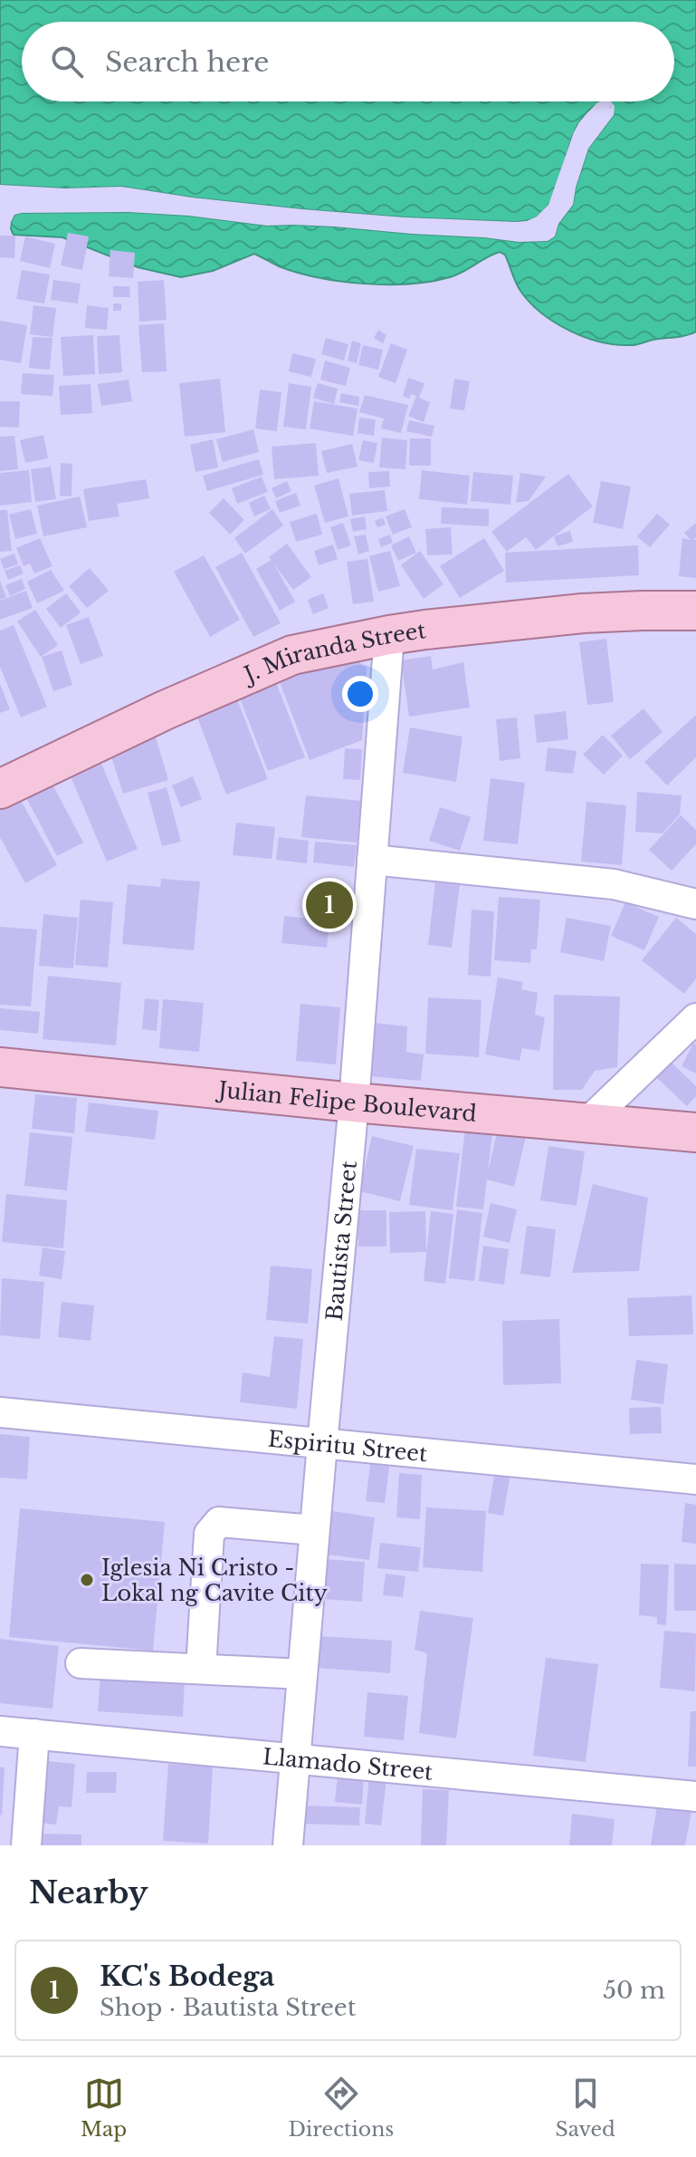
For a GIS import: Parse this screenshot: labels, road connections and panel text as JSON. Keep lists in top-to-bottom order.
{
  "streets": {
    "main road": ["J. Miranda Street", "Julian Felipe Boulevard"],
    "street": ["Bautista Street", "Espiritu Street", "Llamado Street"]
  },
  "crossings": [
    ["J. Miranda Street", "Bautista Street"],
    ["Julian Felipe Boulevard", "Bautista Street"],
    ["Bautista Street", "Espiritu Street"],
    ["Bautista Street", "Llamado Street"]
  ],
  "places": ["Iglesia Ni Cristo - Lokal ng Cavite City"],
  "page": {
    "search": "Search here",
    "pins": "1",
    "heading": "Nearby",
    "list": [
      {
        "mark": "1",
        "name": "KC's Bodega",
        "note": "Shop · Bautista Street",
        "value": "50 m"
      }
    ],
    "nav": ["Map", "Directions", "Saved"]
  }
}
